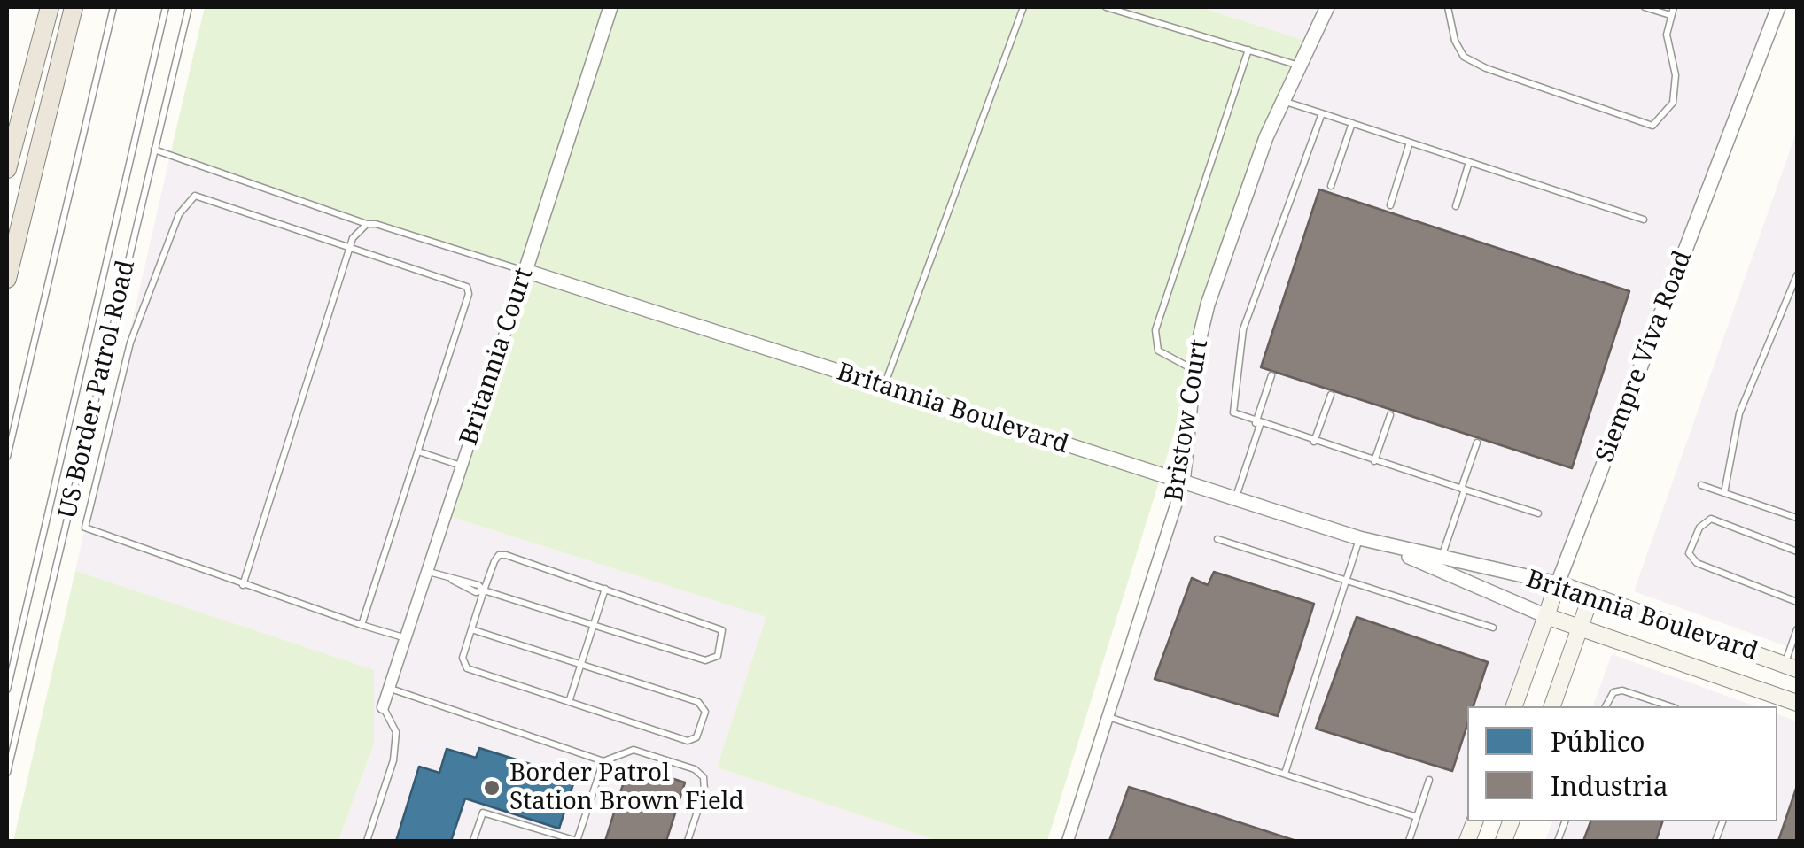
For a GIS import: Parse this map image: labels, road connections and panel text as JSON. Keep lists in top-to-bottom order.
{
  "streets": {
    "main road": ["Siempre Viva Road", "Britannia Boulevard"],
    "street": ["Britannia Court", "Bristow Court"],
    "lane": ["US Border Patrol Road"]
  },
  "crossings": [
    ["Britannia Court", "Britannia Boulevard"],
    ["Siempre Viva Road", "Britannia Boulevard"],
    ["Britannia Boulevard", "Bristow Court"]
  ],
  "places": ["Border Patrol Station Brown Field"],
  "legend": ["Público", "Industria"]
}
